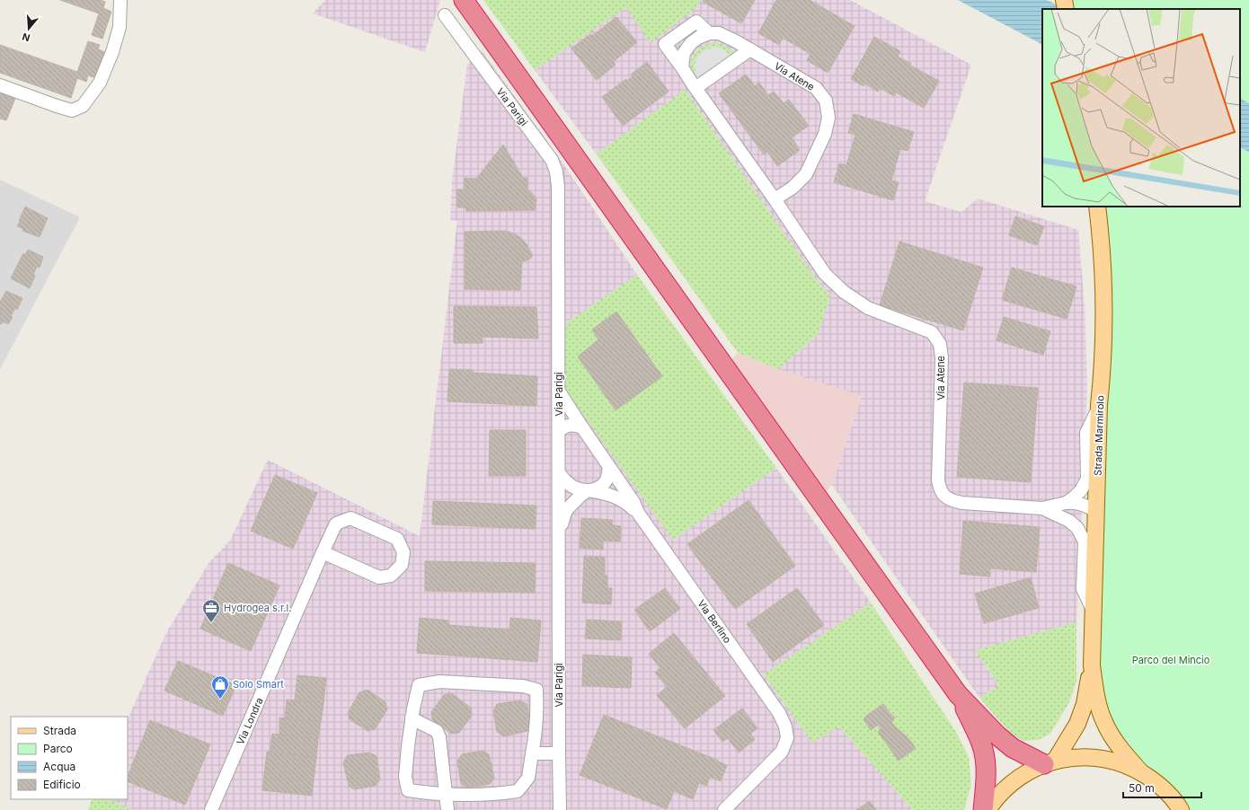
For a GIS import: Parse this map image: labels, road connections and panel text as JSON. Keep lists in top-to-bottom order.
{
  "streets": {
    "main road": ["Strada Marmirolo"],
    "street": [
      "Via Atene",
      "Via Parigi",
      "Via Berlino",
      "Via Londra"
    ]
  },
  "crossings": [
    ["Via Atene", "Strada Marmirolo"],
    ["Via Parigi", "Via Berlino"]
  ],
  "parks": ["Parco del Mincio"],
  "places": {
    "office": ["Hydrogea s.r.l."],
    "shop": ["Solo Smart"]
  },
  "legend": [
    "Strada",
    "Parco",
    "Acqua",
    "Edificio"
  ],
  "scale_bar": "50 m",
  "north": "bottom"
}
